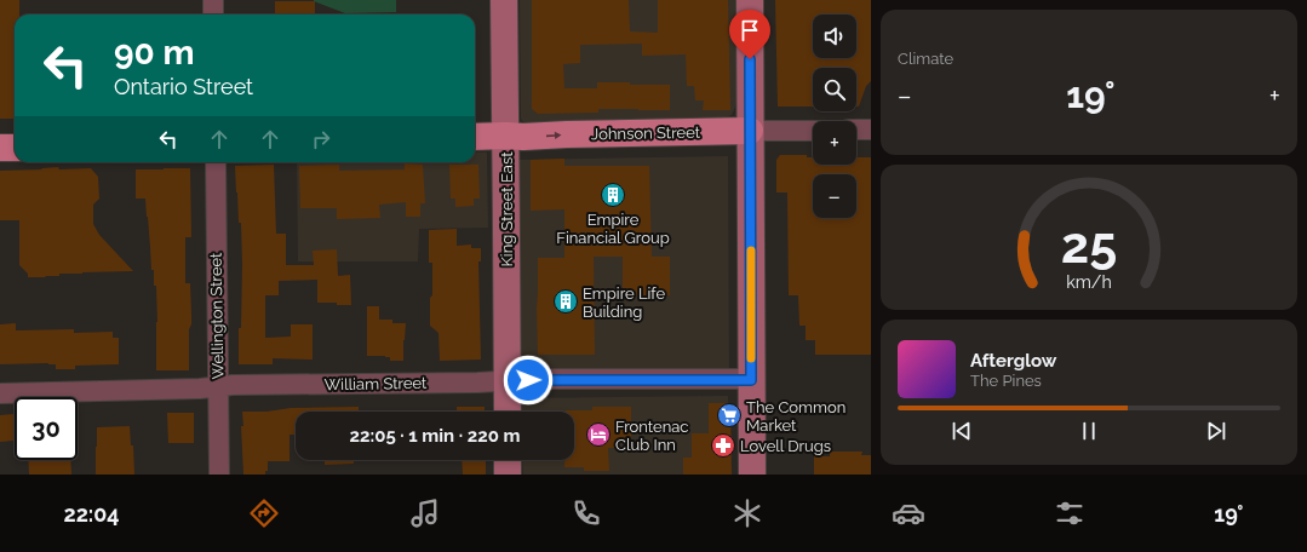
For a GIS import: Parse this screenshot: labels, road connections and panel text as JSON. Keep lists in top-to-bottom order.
{
  "streets": {
    "main road": ["Johnson Street", "King Street East"],
    "street": ["Wellington Street", "William Street"]
  },
  "crossings": [
    ["Johnson Street", "King Street East"],
    ["King Street East", "William Street"],
    ["Wellington Street", "William Street"]
  ],
  "one_way": ["Johnson Street"],
  "places": {
    "building": ["Empire Financial Group", "Empire Life Building"],
    "supermarket": ["The Common Market"],
    "hotel": ["Frontenac Club Inn"],
    "pharmacy": ["Lovell Drugs"]
  },
  "page": {
    "tile": "Climate",
    "map_buttons": ["+", "−"],
    "turn": ["90 m", "Ontario Street"],
    "heat": ["−", "19°", "+"],
    "song": ["Afterglow", "The Pines"],
    "limit": "30",
    "trip": "22:05 · 1 min · 220 m",
    "tabs": ["22:04", "19°"],
    "gauge": ["25", "km/h"]
  }
}
